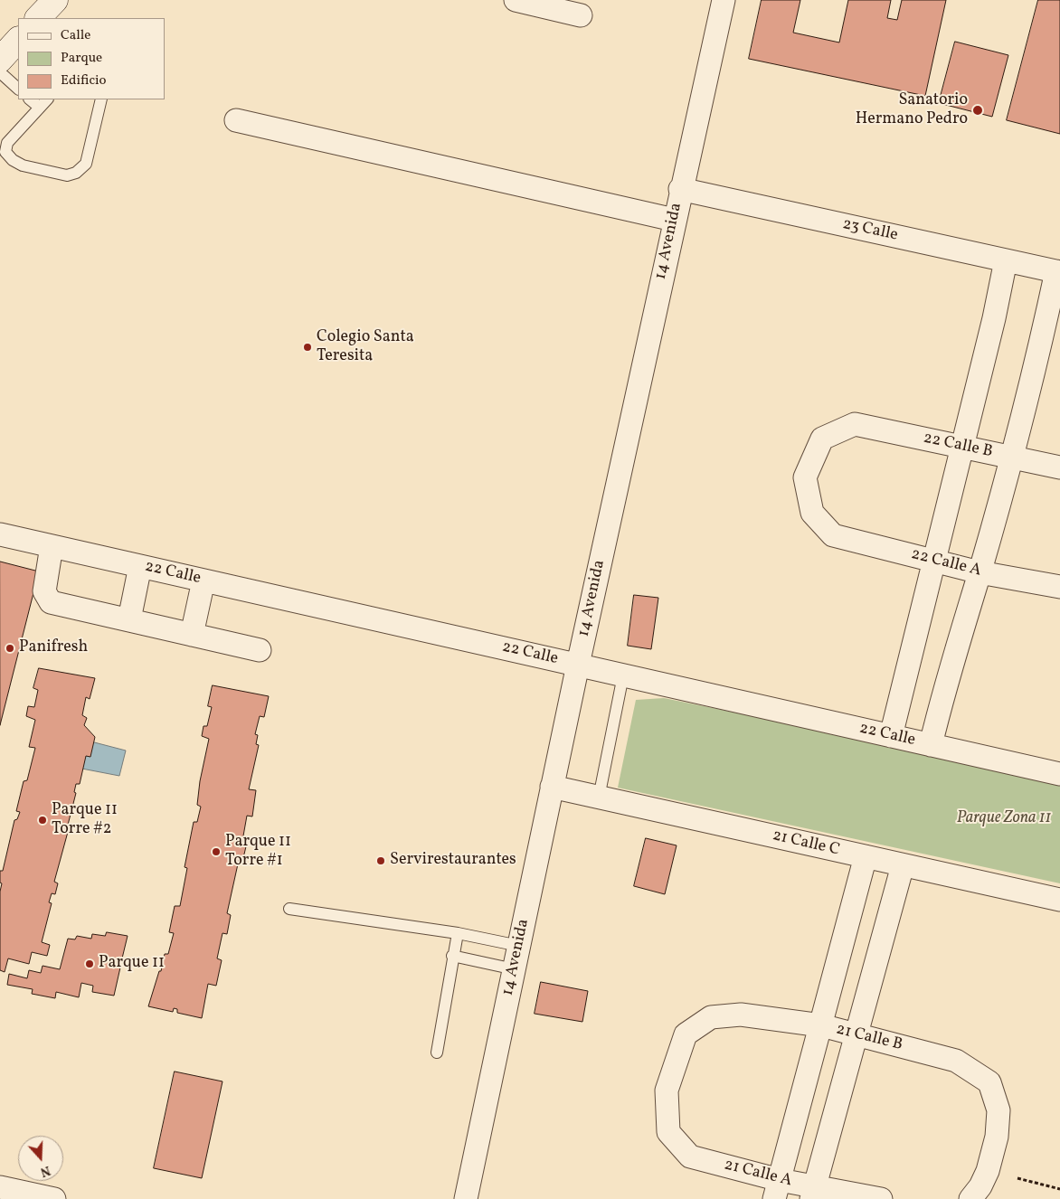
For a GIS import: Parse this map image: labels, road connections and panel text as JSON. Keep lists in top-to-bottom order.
{
  "streets": {
    "street": [
      "23 Calle",
      "14 Avenida",
      "22 Calle B",
      "22 Calle A",
      "22 Calle",
      "21 Calle C",
      "21 Calle B",
      "21 Calle A"
    ]
  },
  "crossings": [
    ["23 Calle", "14 Avenida"],
    ["14 Avenida", "22 Calle"],
    ["14 Avenida", "21 Calle C"],
    ["22 Calle B", "22 Calle A"],
    ["21 Calle B", "21 Calle A"]
  ],
  "parks": ["Parque Zona 11"],
  "places": [
    "Sanatorio Hermano Pedro",
    "Colegio Santa Teresita",
    "Panifresh",
    "Parque 11 Torre #2",
    "Parque 11 Torre #1",
    "Servirestaurantes",
    "Parque 11"
  ],
  "legend": ["Calle", "Parque", "Edificio"],
  "north": "bottom"
}
